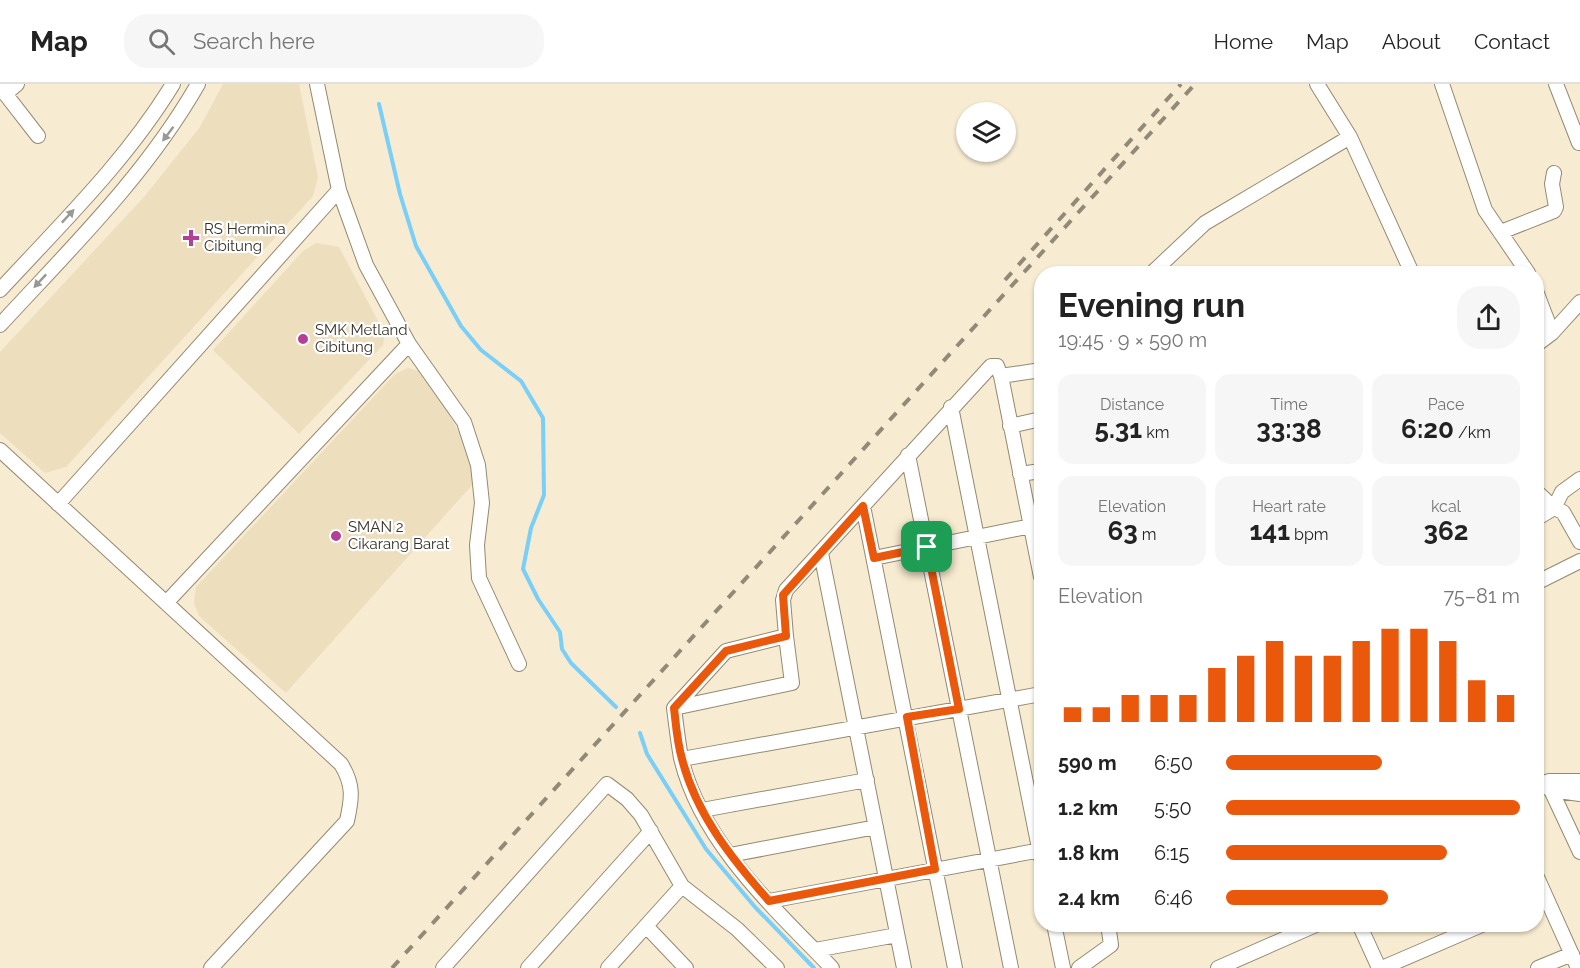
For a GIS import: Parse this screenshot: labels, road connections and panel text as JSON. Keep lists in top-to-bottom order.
{
  "places": {
    "health": ["RS Hermina Cibitung"],
    "other": ["SMK Metland Cibitung", "SMAN 2 Cikarang Barat"]
  },
  "page": {
    "header": "Map",
    "search": "Search here",
    "nav": [
      "Home",
      "Map",
      "About",
      "Contact"
    ],
    "heading": ["Evening run", "19:45 · 9 × 590 m"],
    "stats": [
      ["Distance", "5.31 km"],
      ["Time", "33:38"],
      ["Pace", "6:20 /km"],
      ["Elevation", "63 m"],
      ["Heart rate", "141 bpm"],
      ["kcal", "362"]
    ],
    "chart": ["Elevation", "75–81 m"],
    "list": [
      {
        "name": "590 m",
        "note": "6:50"
      },
      {
        "name": "1.2 km",
        "note": "5:50"
      },
      {
        "name": "1.8 km",
        "note": "6:15"
      },
      {
        "name": "2.4 km",
        "note": "6:46"
      }
    ]
  }
}
